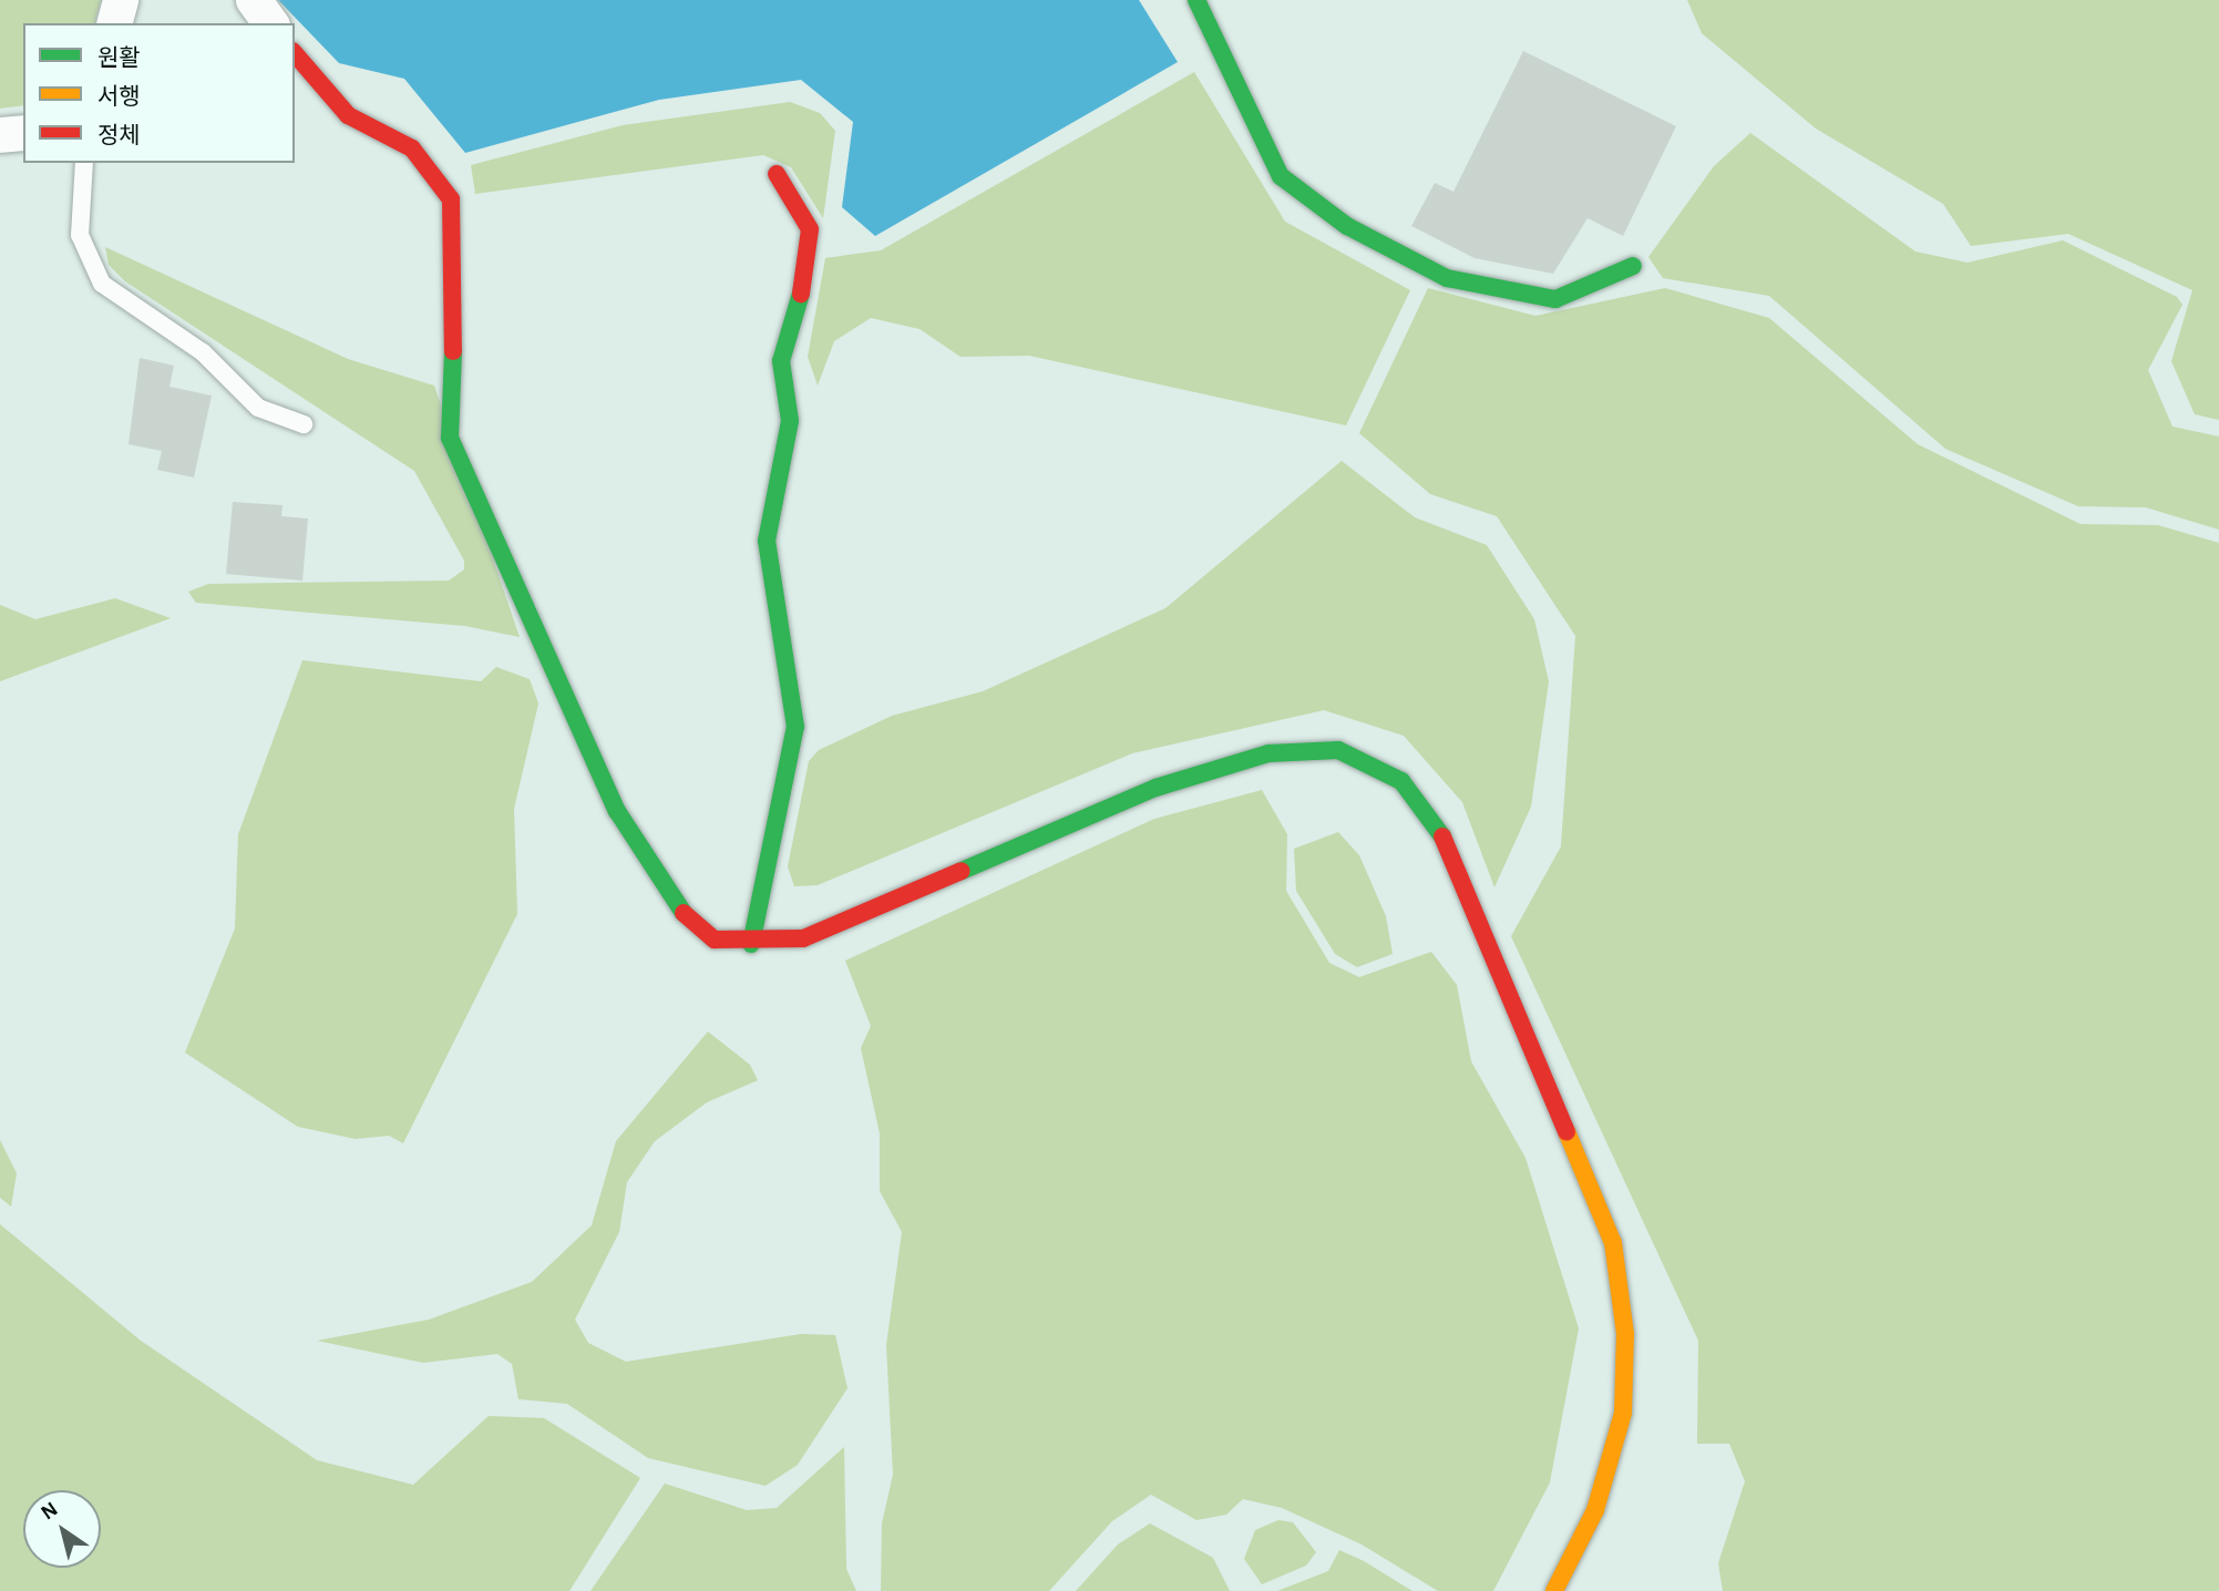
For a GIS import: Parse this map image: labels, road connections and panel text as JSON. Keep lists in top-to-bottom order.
{
  "legend": ["원활", "서행", "정체"],
  "north": "top left"
}
